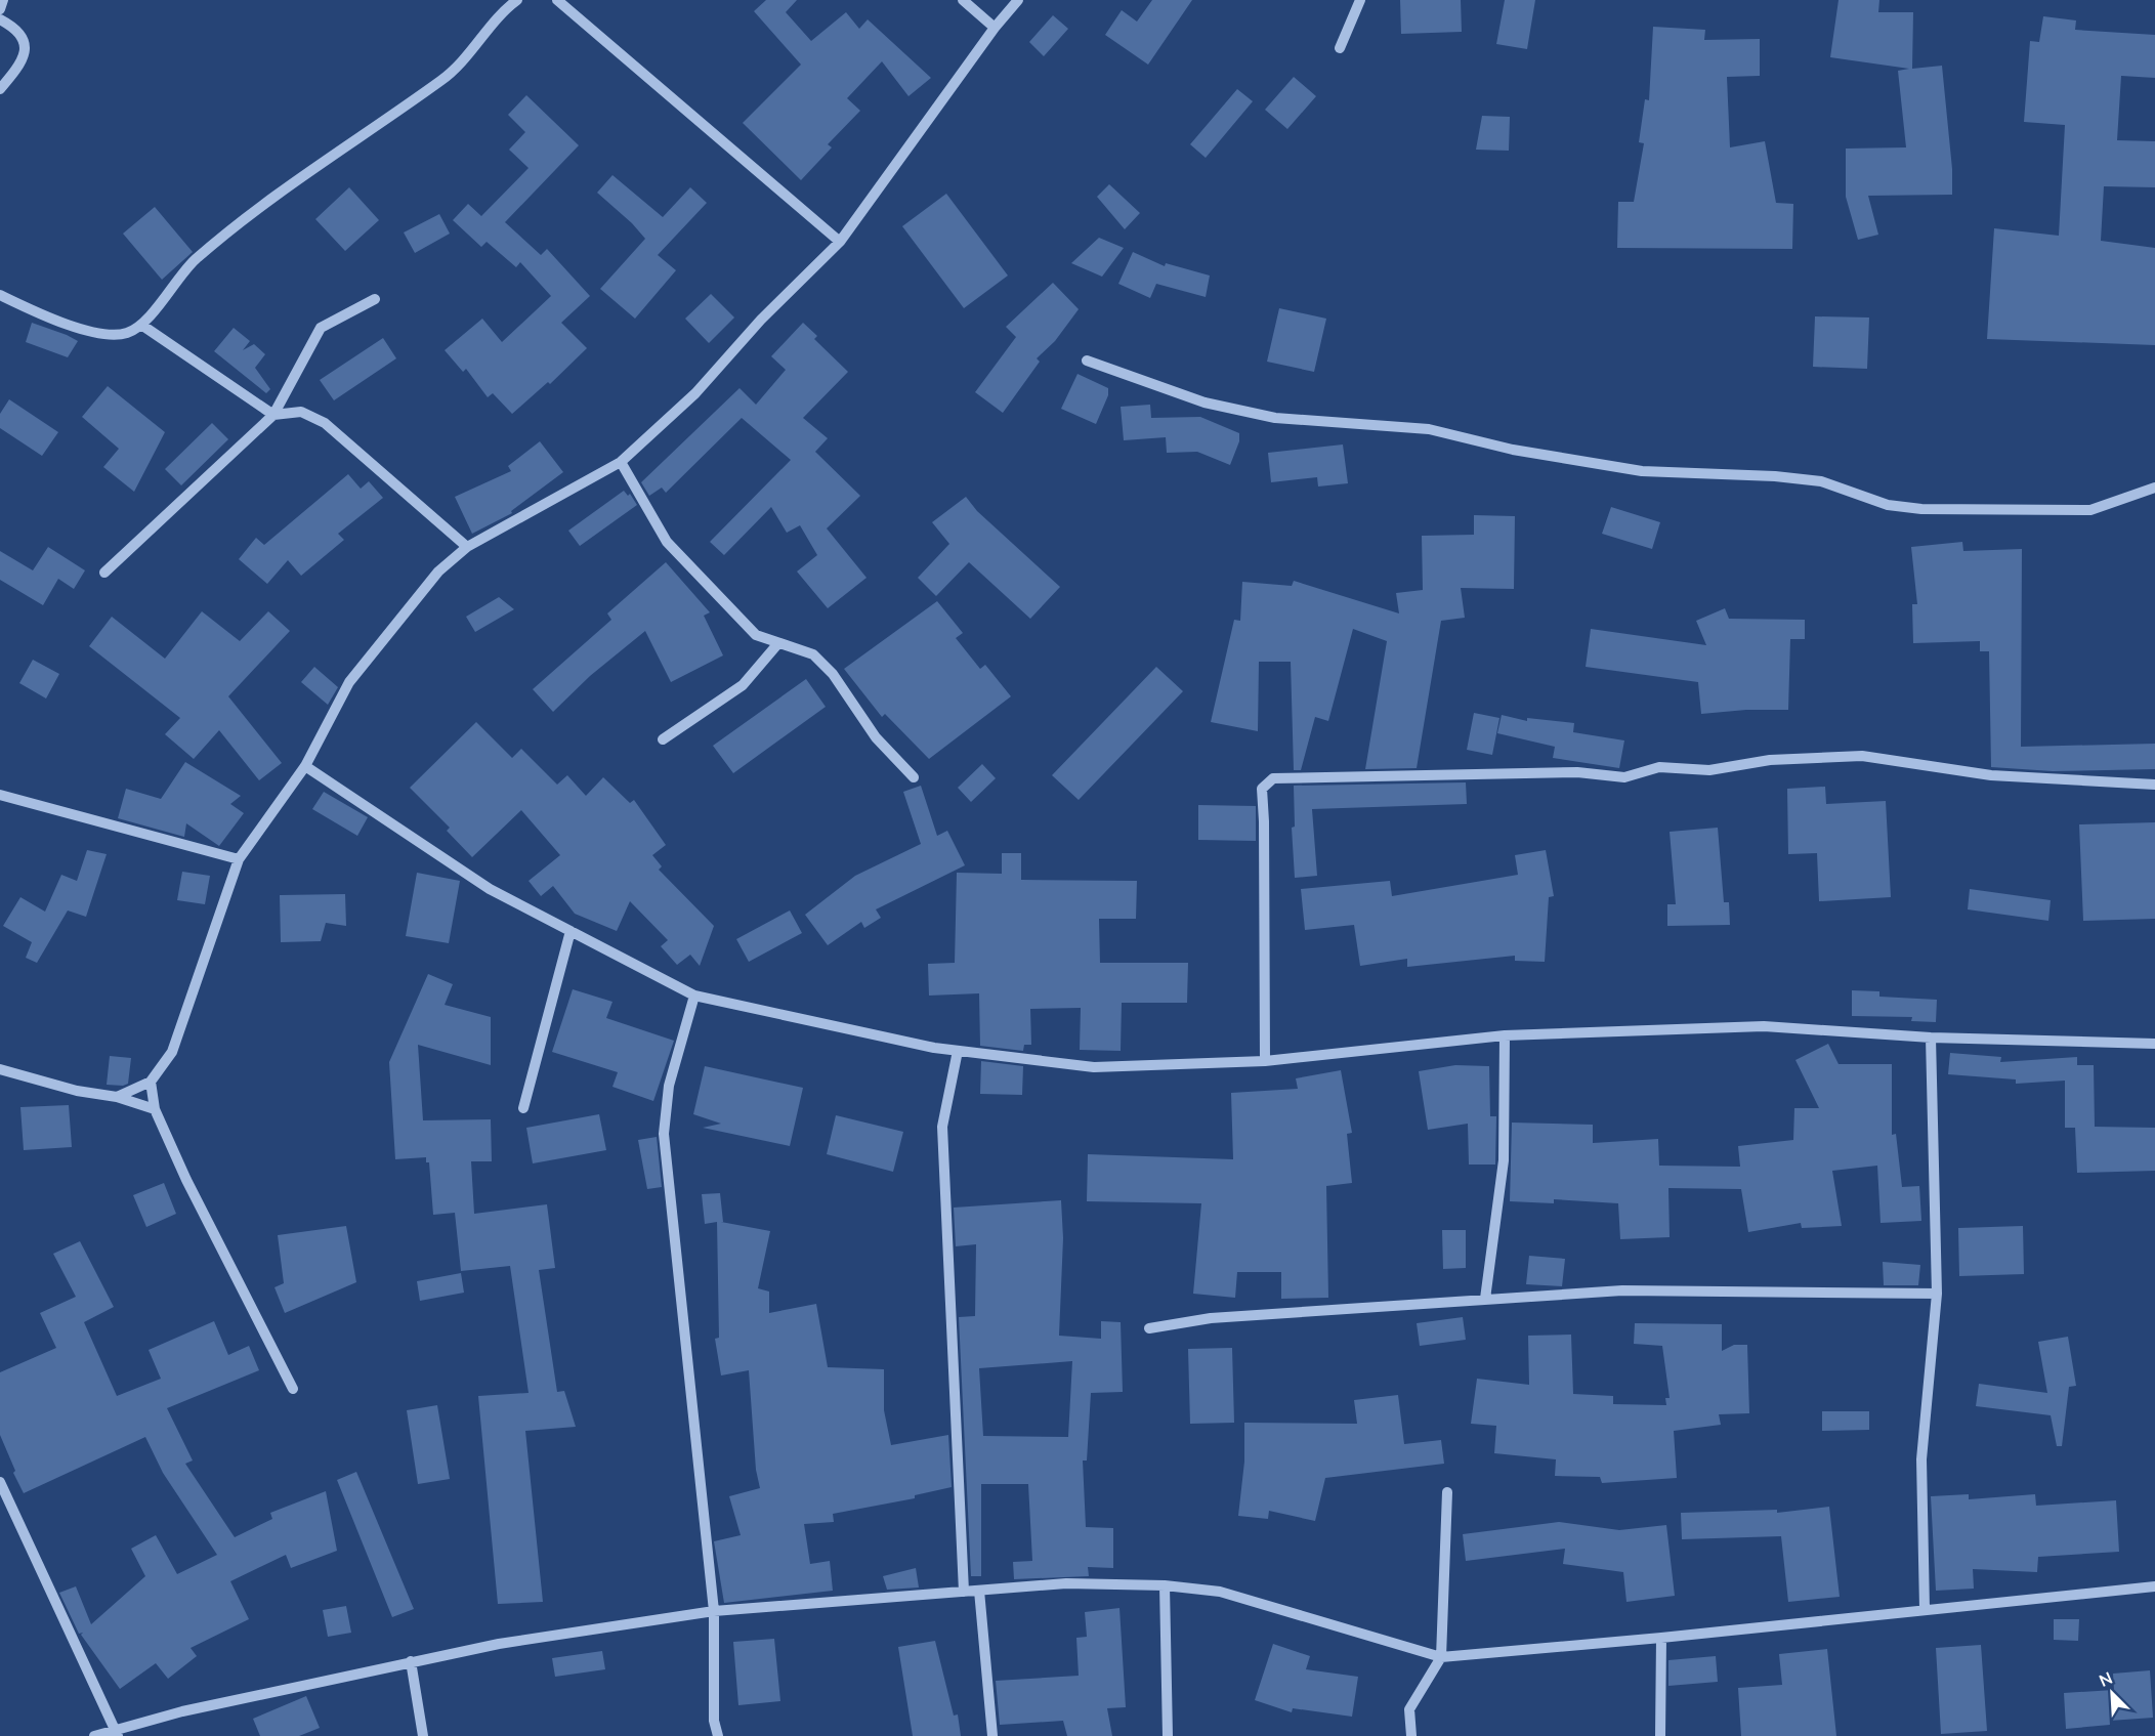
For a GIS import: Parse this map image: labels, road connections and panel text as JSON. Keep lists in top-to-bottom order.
{
  "north": "top left"
}
